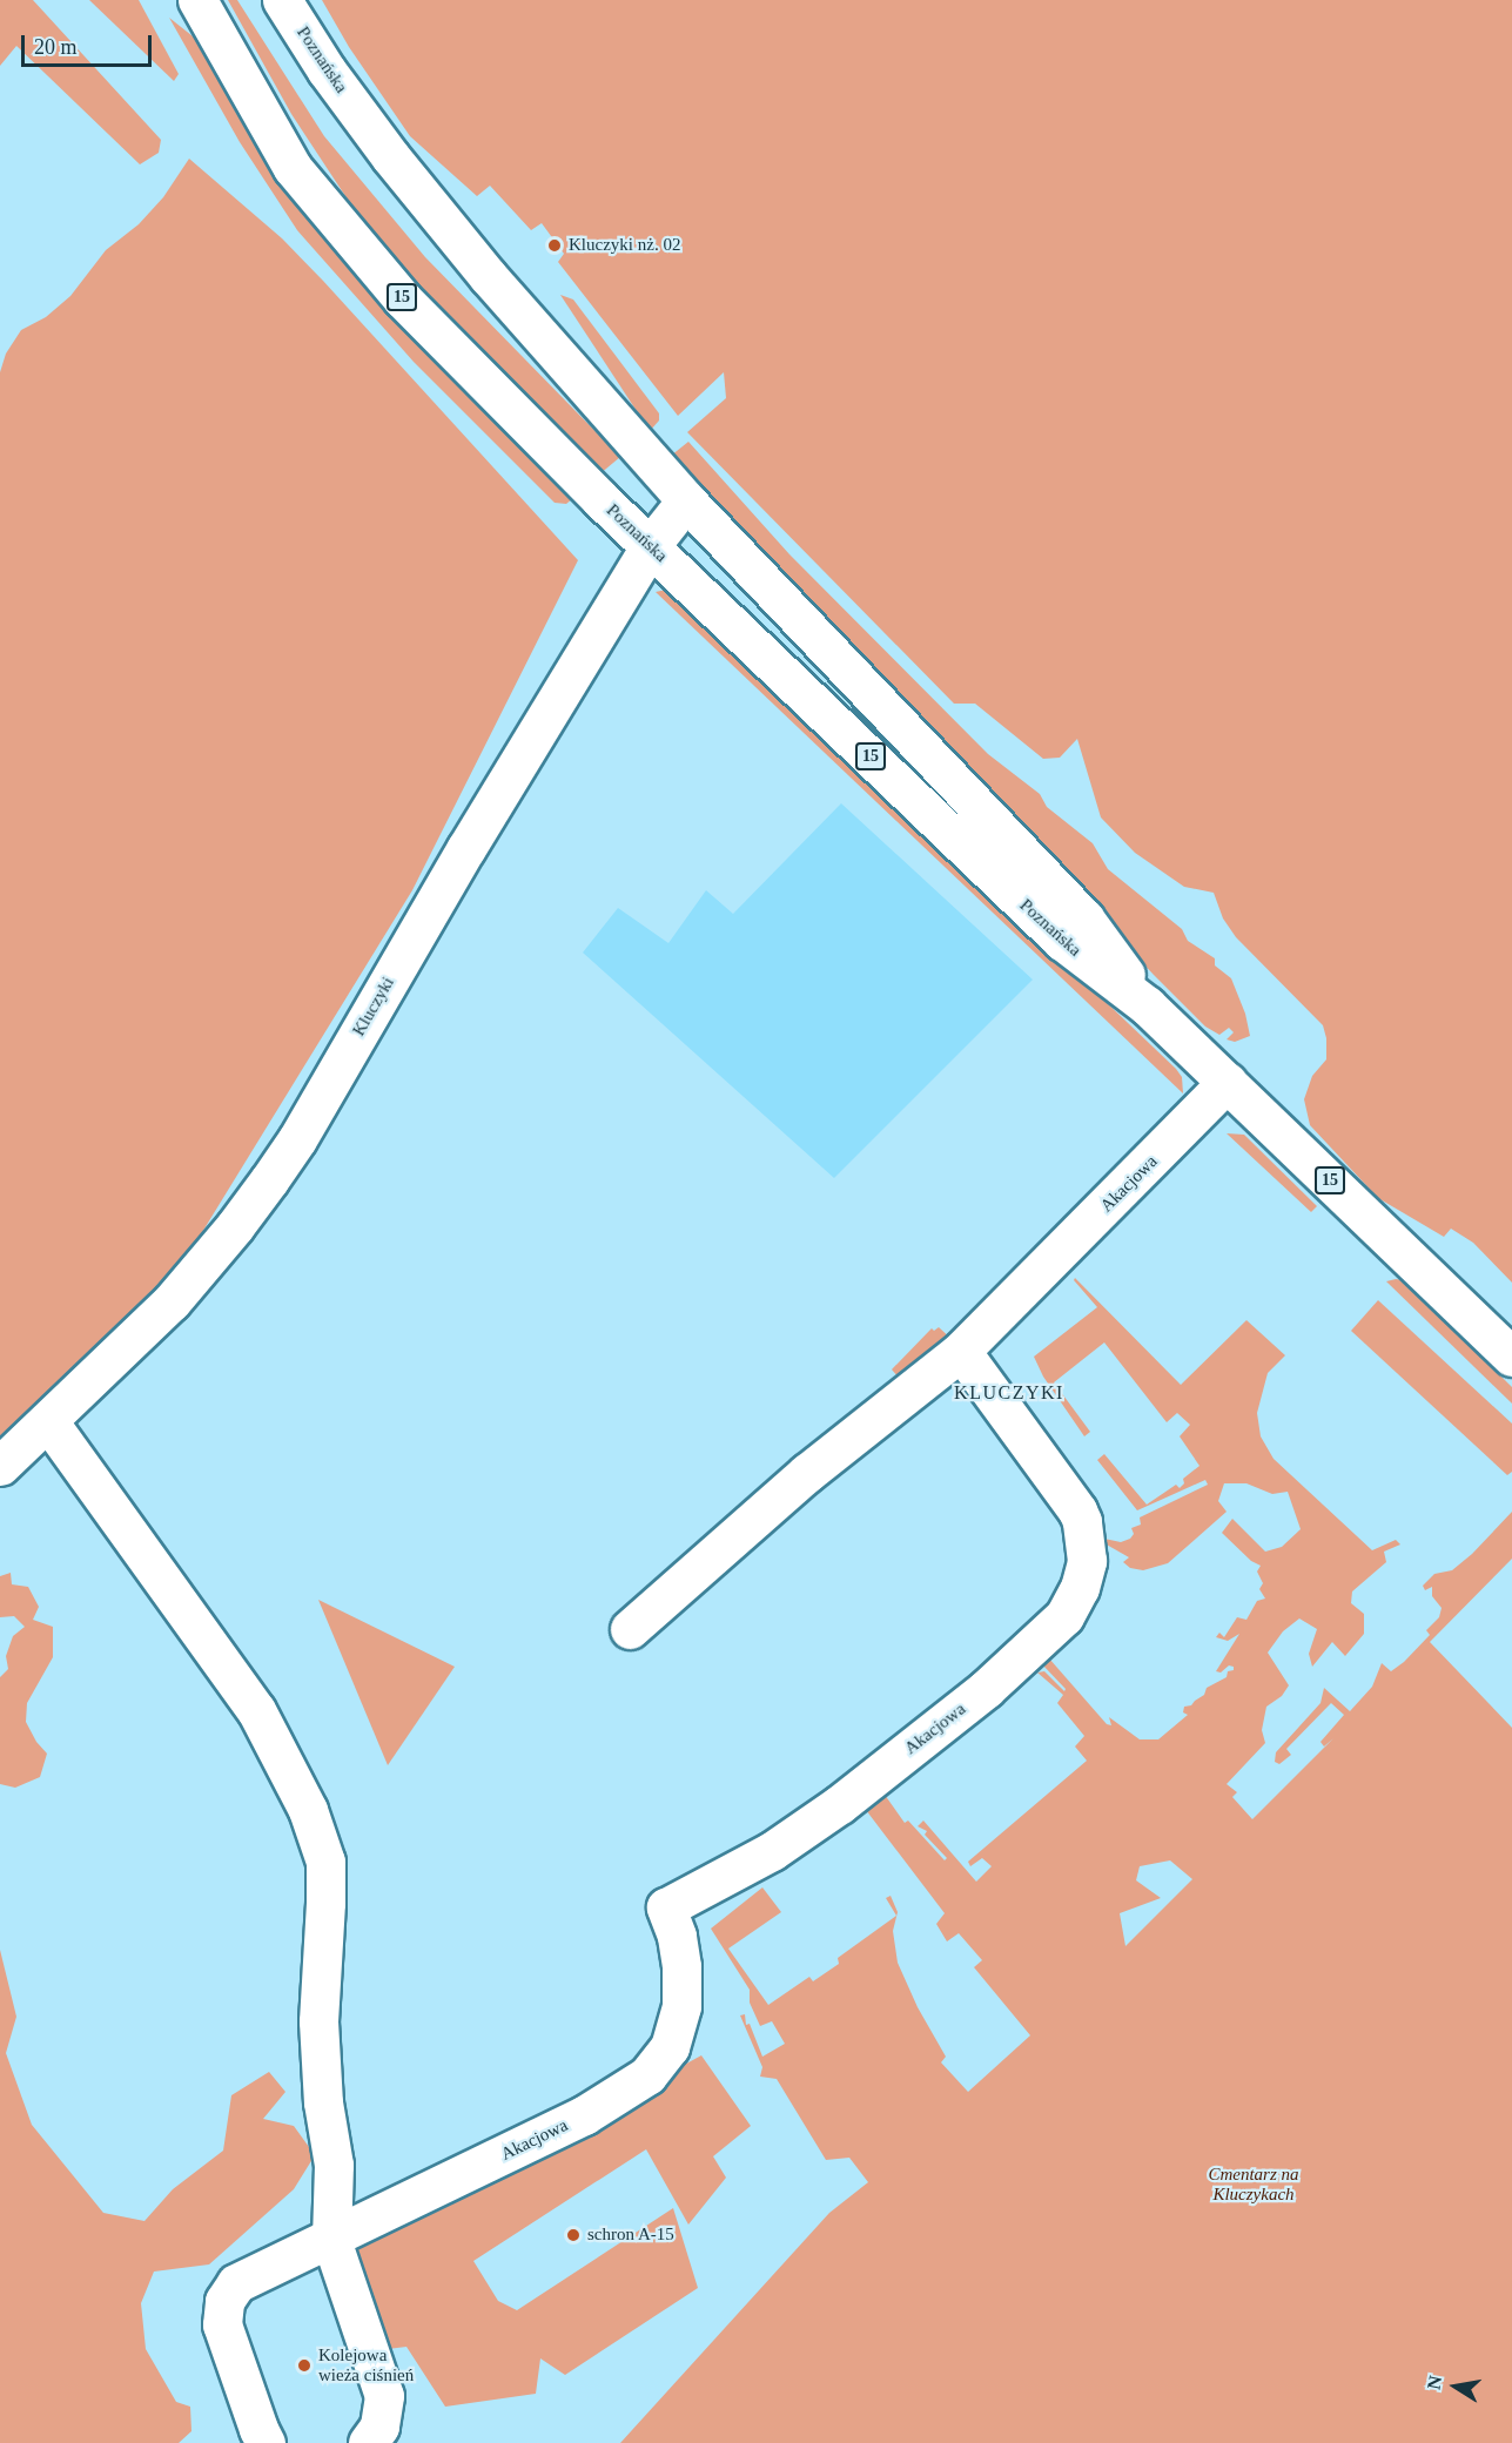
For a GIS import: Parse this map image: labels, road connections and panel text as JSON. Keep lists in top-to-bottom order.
{
  "streets": {
    "street": [
      "Poznańska",
      "15",
      "Kluczyki",
      "Akacjowa"
    ]
  },
  "crossings": [
    ["Poznańska", "Kluczyki"],
    ["Poznańska", "Akacjowa"]
  ],
  "districts": ["KLUCZYKI"],
  "parks": ["Cmentarz na Kluczykach"],
  "places": ["Kluczyki nż. 02", "schron A-15", "Kolejowa wieża ciśnień"],
  "scale_bar": "20 m",
  "north": "left"
}
